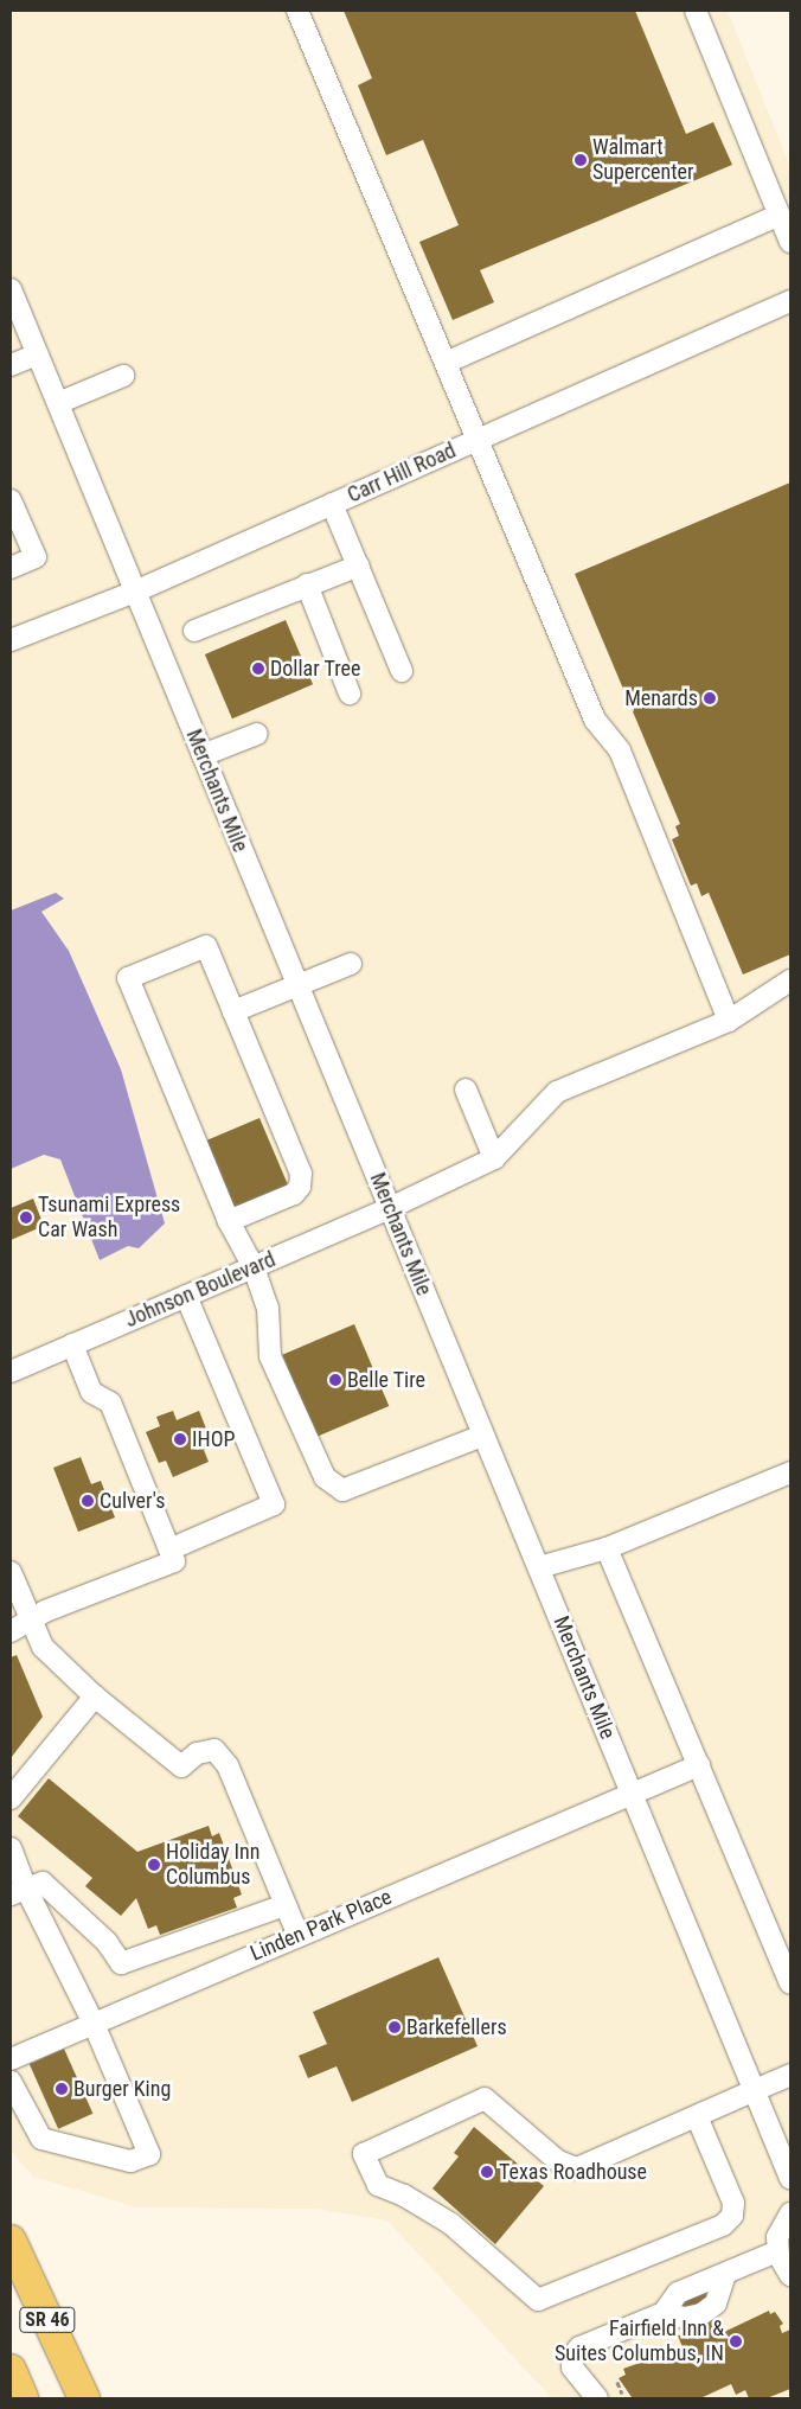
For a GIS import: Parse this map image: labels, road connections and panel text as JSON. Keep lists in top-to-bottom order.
{
  "streets": {
    "highway": ["SR 46"],
    "street": [
      "Carr Hill Road",
      "Merchants Mile",
      "Johnson Boulevard",
      "Linden Park Place"
    ]
  },
  "crossings": [
    ["Carr Hill Road", "Merchants Mile"],
    ["Merchants Mile", "Johnson Boulevard"],
    ["Merchants Mile", "Linden Park Place"]
  ],
  "places": [
    "Walmart Supercenter",
    "Dollar Tree",
    "Menards",
    "Tsunami Express Car Wash",
    "Belle Tire",
    "IHOP",
    "Culver's",
    "Holiday Inn Columbus",
    "Barkefellers",
    "Burger King",
    "Texas Roadhouse",
    "Fairfield Inn & Suites Columbus, IN"
  ]
}
